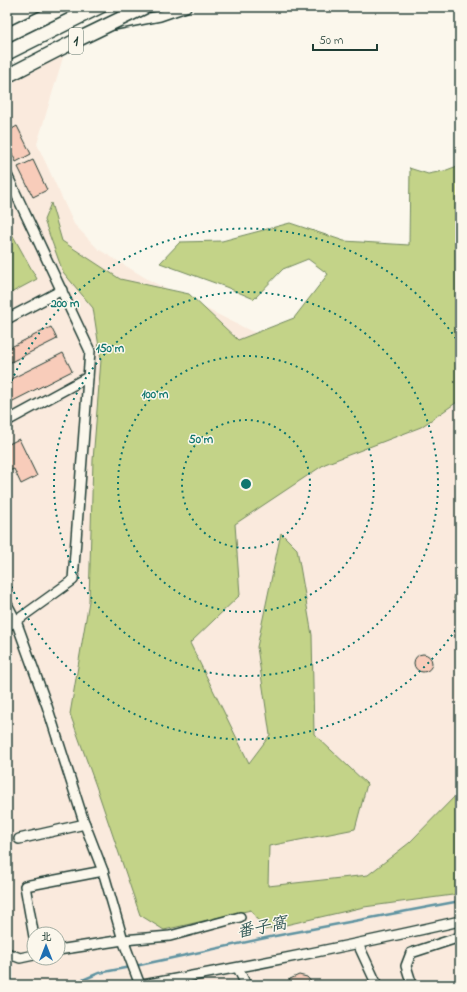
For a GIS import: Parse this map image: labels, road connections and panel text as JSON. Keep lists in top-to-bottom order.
{
  "streets": {
    "highway": ["1"]
  },
  "water": ["番子窩"],
  "scale_bar": "50 m",
  "north": "top",
  "rings": [
    "200 m",
    "150 m",
    "100 m",
    "50 m"
  ]
}
